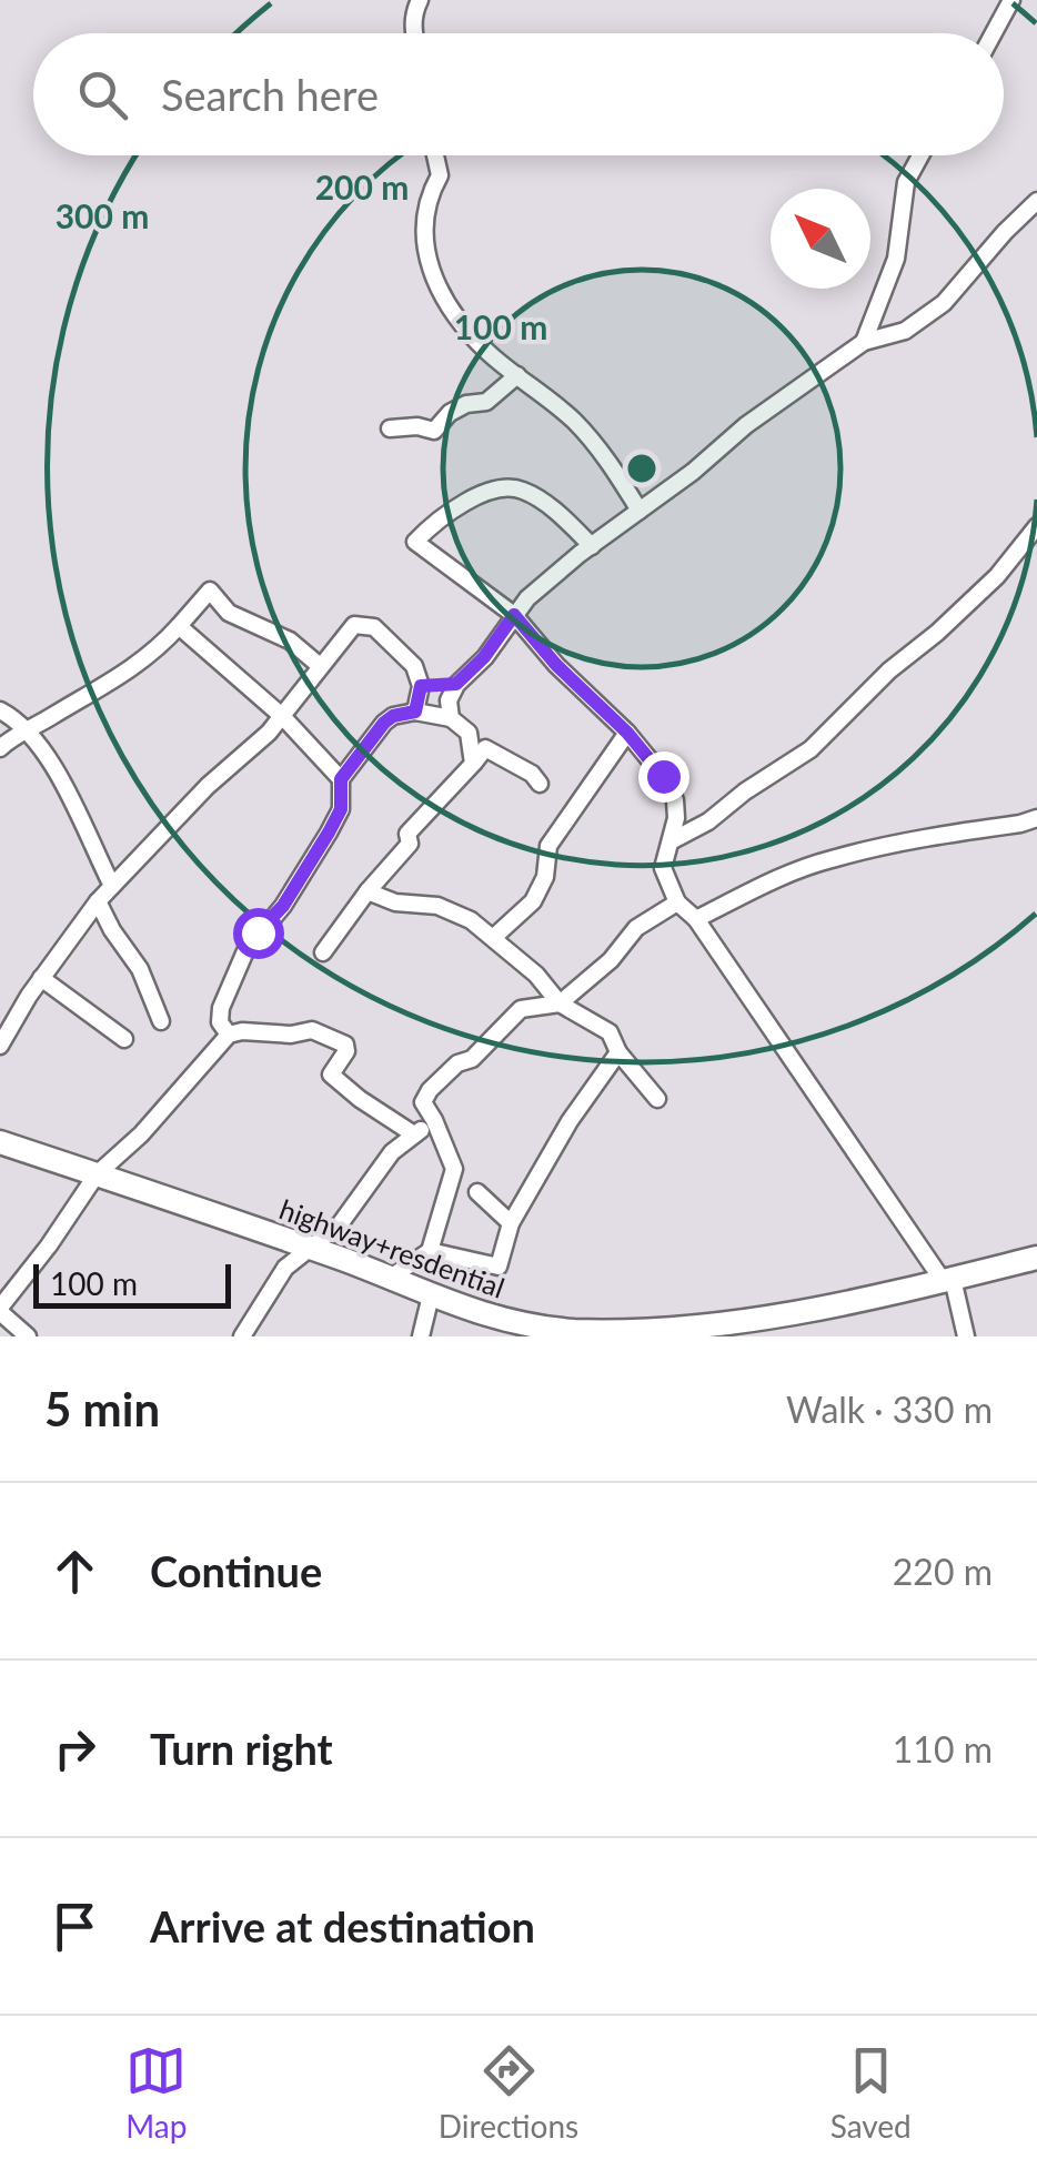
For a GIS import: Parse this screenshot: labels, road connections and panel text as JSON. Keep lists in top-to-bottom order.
{
  "streets": {
    "highway": ["highway+resdential"]
  },
  "scale_bar": "100 m",
  "north": "top left",
  "page": {
    "search": "Search here",
    "scale": "100 m",
    "heading": ["5 min", "Walk · 330 m"],
    "list": [
      ["Continue", "220 m"],
      ["Turn right", "110 m"],
      "Arrive at destination"
    ],
    "nav": ["Map", "Directions", "Saved"]
  },
  "rings": ["200 m", "300 m", "100 m"]
}
